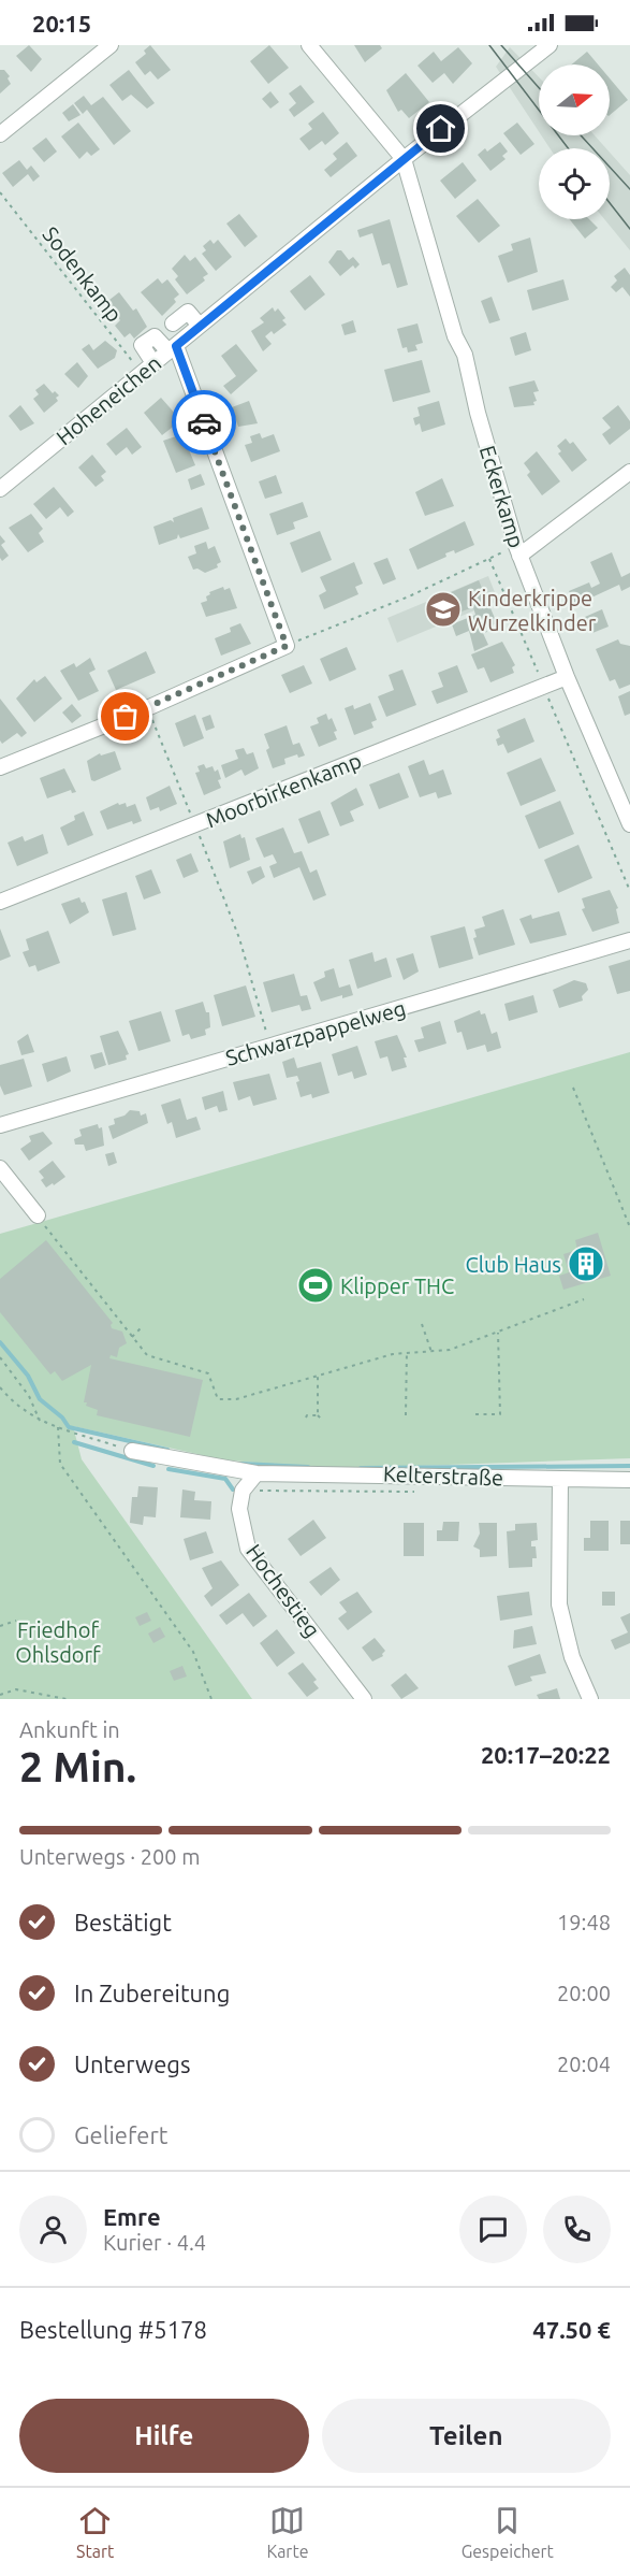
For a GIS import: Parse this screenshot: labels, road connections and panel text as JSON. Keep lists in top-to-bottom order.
{
  "streets": {
    "street": [
      "Hoheneichen",
      "Eckerkamp",
      "Moorbirkenkamp",
      "Schwarzpappelweg",
      "Kelterstraße",
      "Hochestieg"
    ],
    "path": ["Sodenkamp"]
  },
  "crossings": [
    ["Sodenkamp", "Hoheneichen"],
    ["Hoheneichen", "Eckerkamp"],
    ["Eckerkamp", "Moorbirkenkamp"],
    ["Kelterstraße", "Hochestieg"]
  ],
  "parks": ["Friedhof Ohlsdorf"],
  "places": {
    "school or university": ["Kinderkrippe Wurzelkinder"],
    "building": ["Club Haus"],
    "sports": ["Klipper THC"]
  },
  "north": "right",
  "page": {
    "status": "20:15",
    "heading": ["2 Min.", "Ankunft in", "20:17–20:22"],
    "panel": [
      "Emre",
      "Kurier · 4.4",
      "Bestellung #5178",
      "47.50 €"
    ],
    "bar": "Unterwegs · 200 m",
    "list": [
      ["Bestätigt", "19:48"],
      ["In Zubereitung", "20:00"],
      ["Unterwegs", "20:04"],
      "Geliefert"
    ],
    "buttons": ["Hilfe", "Teilen"],
    "tabs": ["Start", "Karte", "Gespeichert"]
  }
}
